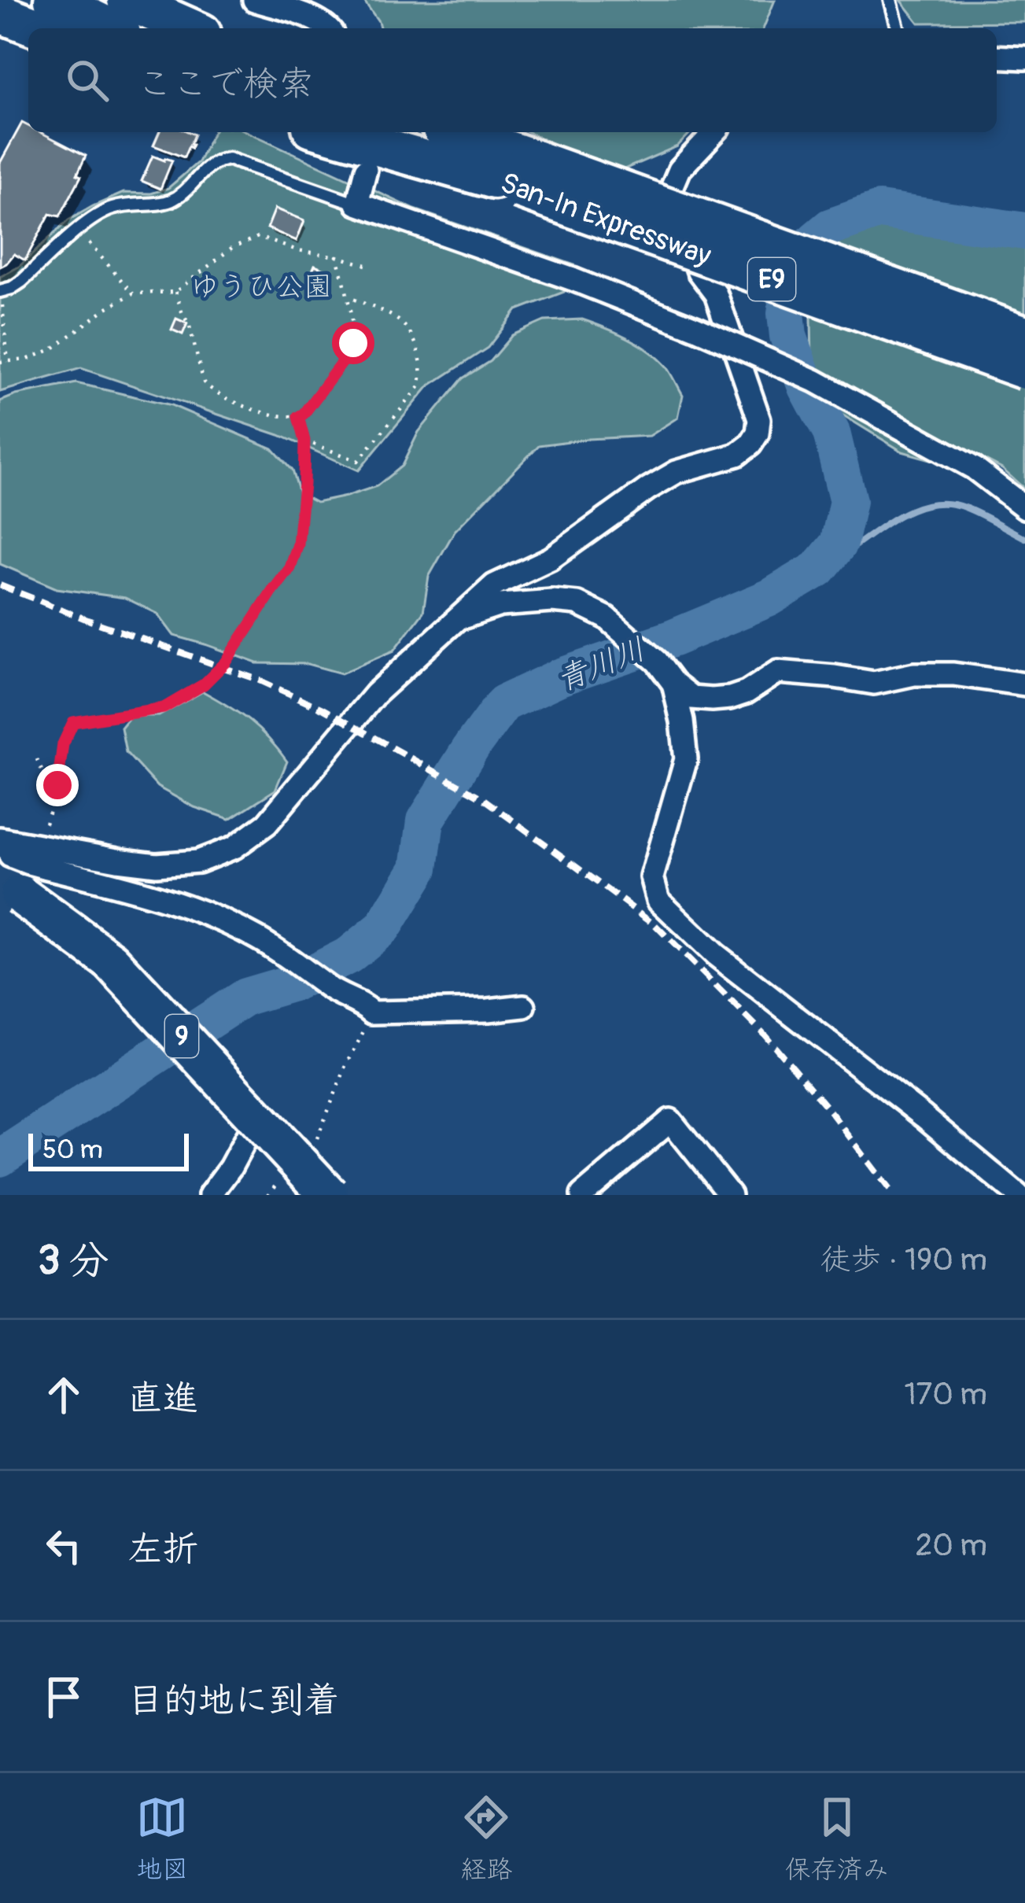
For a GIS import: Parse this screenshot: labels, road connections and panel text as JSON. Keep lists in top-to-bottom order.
{
  "streets": {
    "highway": ["San-In Expressway", "E9", "9"]
  },
  "water": ["青川川"],
  "parks": ["ゆうひ公園"],
  "scale_bar": "50 m",
  "page": {
    "search": "ここで検索",
    "scale": "50 m",
    "heading": ["3 分", "徒歩 · 190 m"],
    "list": [
      ["直進", "170 m"],
      ["左折", "20 m"],
      "目的地に到着"
    ],
    "nav": ["地図", "経路", "保存済み"]
  }
}
